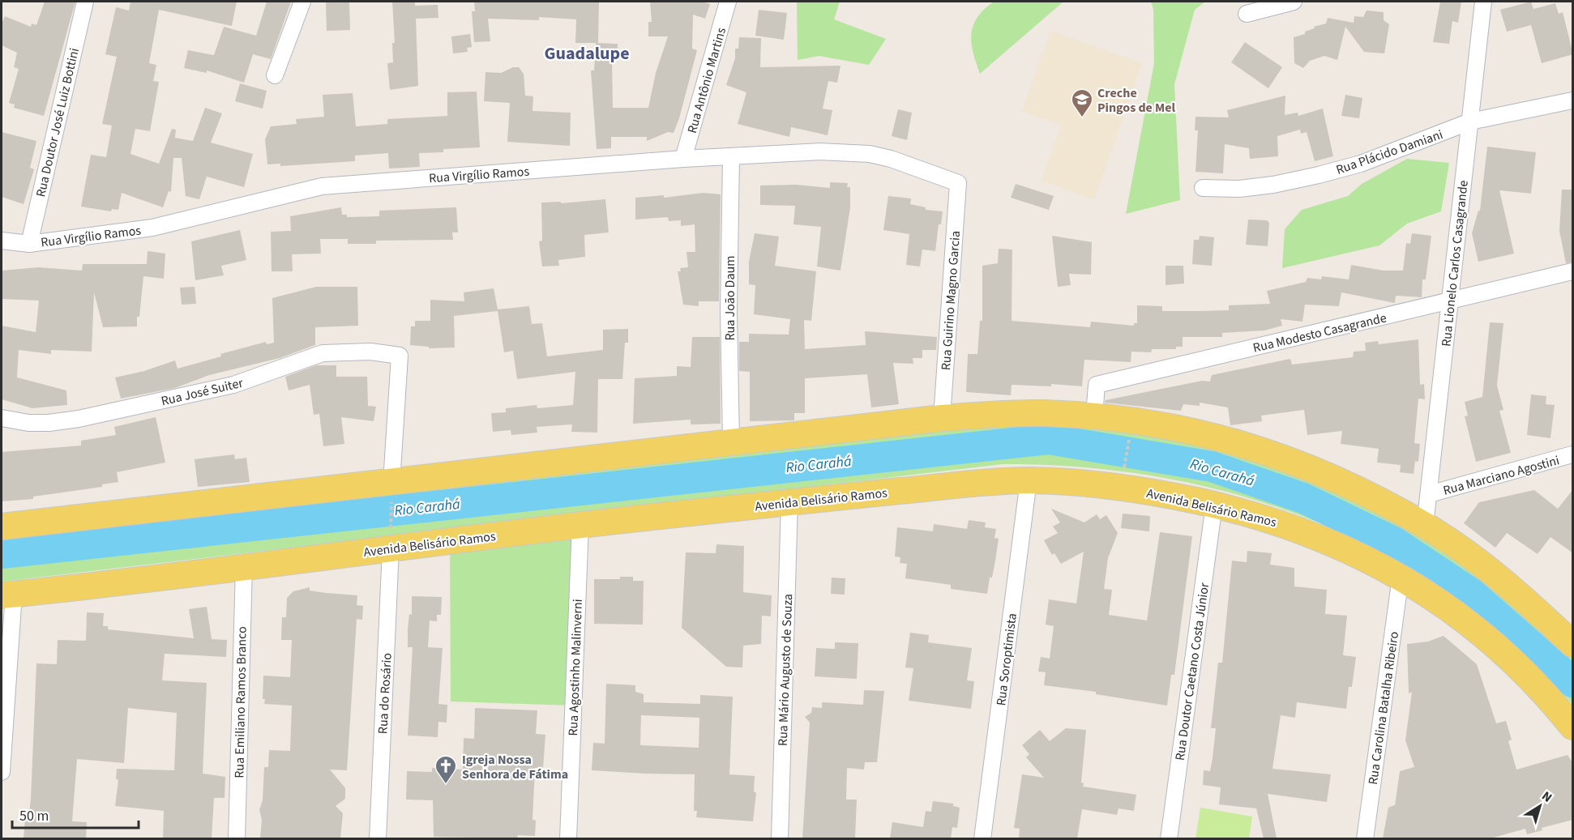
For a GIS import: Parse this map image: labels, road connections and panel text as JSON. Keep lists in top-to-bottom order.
{
  "streets": {
    "main road": ["Avenida Belisário Ramos"],
    "street": [
      "Rua Antônio Martins",
      "Rua Doutor José Luiz Bottini",
      "Rua Plácido Damiani",
      "Rua Virgílio Ramos",
      "Rua Lionelo Carlos Casagrande",
      "Rua João Daum",
      "Rua Guirino Magno Garcia",
      "Rua Modesto Casagrande",
      "Rua José Suiter",
      "Rua Marciano Agostini",
      "Rua Soroptimista",
      "Rua Agostinho Malinverni",
      "Rua Mário Augusto de Souza",
      "Rua Doutor Caetano Costa Júnior",
      "Rua do Rosário",
      "Rua Emiliano Ramos Branco",
      "Rua Carolina Batalha Ribeiro"
    ]
  },
  "crossings": [
    ["Rua Antônio Martins", "Rua Virgílio Ramos"],
    ["Rua Doutor José Luiz Bottini", "Rua Virgílio Ramos"],
    ["Rua Plácido Damiani", "Rua Lionelo Carlos Casagrande"],
    ["Rua Virgílio Ramos", "Rua João Daum"],
    ["Rua Virgílio Ramos", "Rua Guirino Magno Garcia"],
    ["Rua Lionelo Carlos Casagrande", "Rua Modesto Casagrande"],
    ["Rua Lionelo Carlos Casagrande", "Rua Marciano Agostini"],
    ["Avenida Belisário Ramos", "Rua Soroptimista"],
    ["Avenida Belisário Ramos", "Rua Agostinho Malinverni"],
    ["Avenida Belisário Ramos", "Rua Mário Augusto de Souza"],
    ["Avenida Belisário Ramos", "Rua Doutor Caetano Costa Júnior"],
    ["Avenida Belisário Ramos", "Rua do Rosário"],
    ["Avenida Belisário Ramos", "Rua Emiliano Ramos Branco"],
    ["Avenida Belisário Ramos", "Rua Carolina Batalha Ribeiro"]
  ],
  "districts": ["Guadalupe"],
  "water": ["Rio Carahá"],
  "places": {
    "school or university": ["Creche Pingos de Mel"],
    "church": ["Igreja Nossa Senhora de Fátima"]
  },
  "scale_bar": "50 m",
  "north": "top right"
}
